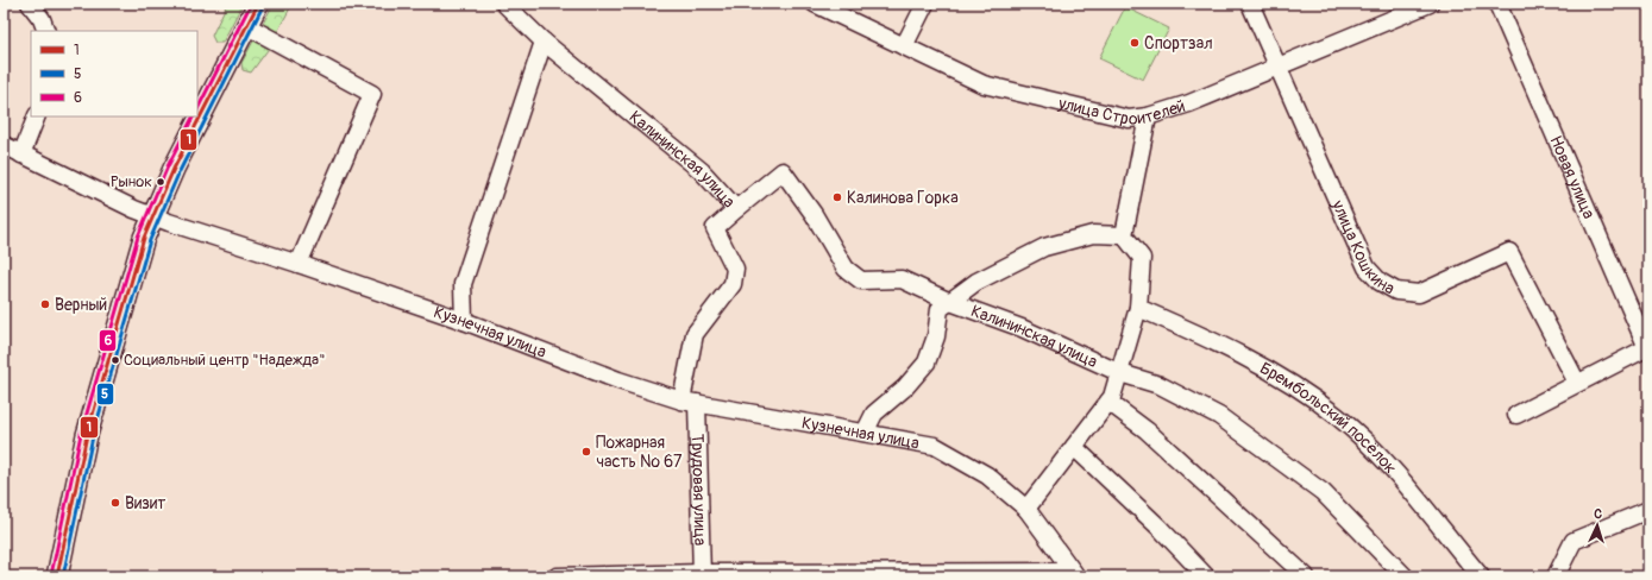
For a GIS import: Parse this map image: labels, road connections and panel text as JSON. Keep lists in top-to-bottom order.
{
  "streets": {
    "street": [
      "улица Строителей",
      "Калининская улица",
      "Новая улица",
      "улица Кошкина",
      "Кузнечная улица",
      "Брембольский посёлок",
      "Трудовая улица"
    ]
  },
  "crossings": [
    ["улица Строителей", "улица Кошкина"],
    ["Калининская улица", "Кузнечная улица"],
    ["Калининская улица", "Трудовая улица"],
    ["Кузнечная улица", "Трудовая улица"]
  ],
  "places": [
    "Спортзал",
    "Рынок",
    "Калинова Горка",
    "Верный",
    "Социальный центр \"Надежда\"",
    "Пожарная часть № 67",
    "Визит"
  ],
  "lines": ["transit line 1", "transit line 6", "transit line 5"],
  "legend": ["1", "5", "6"],
  "north": "top"
}
